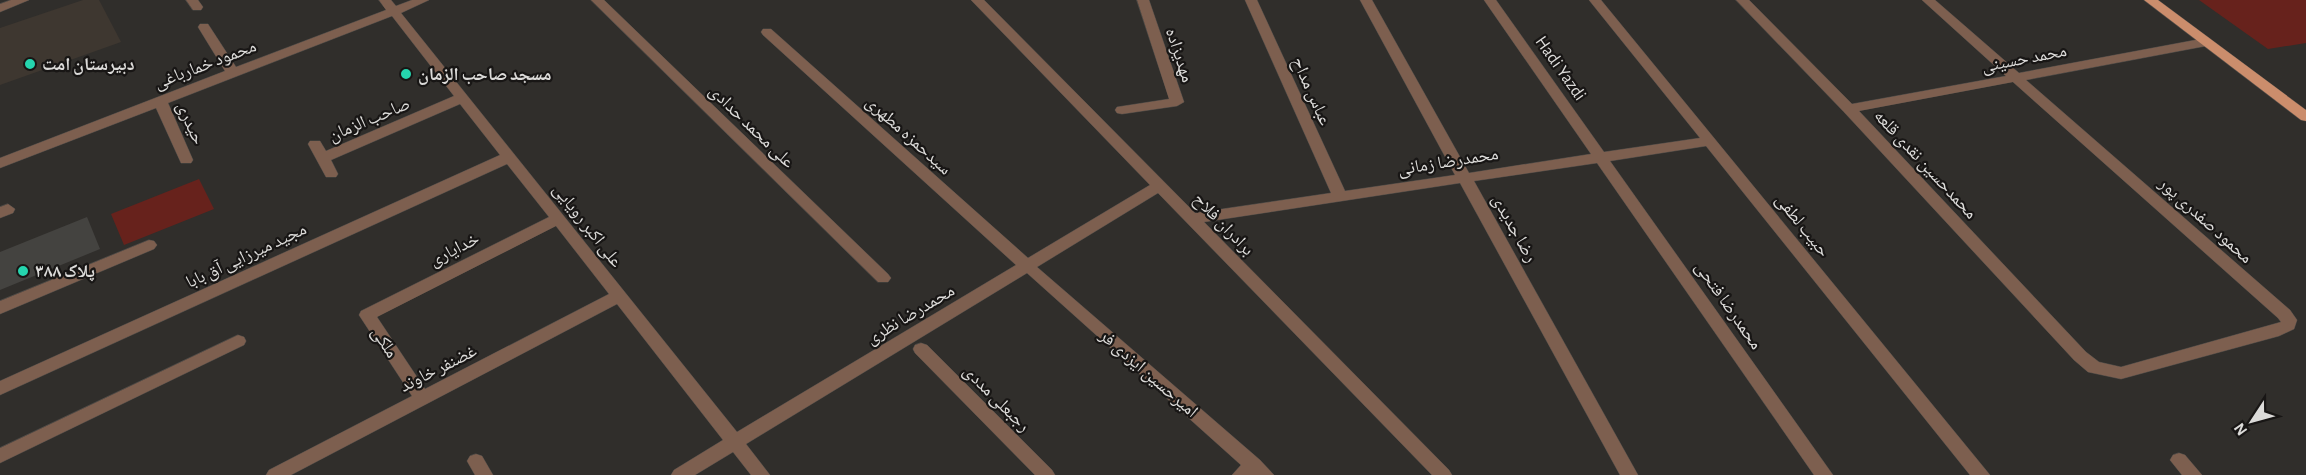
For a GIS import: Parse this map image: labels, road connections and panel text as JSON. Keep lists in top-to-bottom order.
{
  "streets": {
    "street": [
      "مهدیزاده",
      "محمد حسینی",
      "محمود خمارباغی",
      "Hadi Yazdi",
      "عباس مداح",
      "صاحب الزمان",
      "حیدری",
      "علی محمد حدادی",
      "سیدحمزه مطهری",
      "محمدرضا زمانی",
      "محمدحسین نقدی قلعه",
      "محمود صفدری پور",
      "برادران فلاح",
      "علی اکبر رویایی",
      "حبیب لطفی",
      "رضا جدیدی",
      "خدایاری",
      "مجید میرزایی آق بابا",
      "محمدرضا فتحی",
      "محمدرضا نظری",
      "ملکی",
      "غضنفر خاوند",
      "امیرحسین ایزدی فر",
      "رجبعلی مددی"
    ]
  },
  "crossings": [
    ["محمد حسینی", "محمدحسین نقدی قلعه"],
    ["محمد حسینی", "محمود صفدری پور"],
    ["محمود خمارباغی", "حیدری"],
    ["محمود خمارباغی", "علی اکبر رویایی"],
    ["Hadi Yazdi", "محمدرضا زمانی"],
    ["Hadi Yazdi", "محمدرضا فتحی"],
    ["عباس مداح", "محمدرضا زمانی"],
    ["صاحب الزمان", "علی اکبر رویایی"],
    ["سیدحمزه مطهری", "محمدرضا نظری"],
    ["سیدحمزه مطهری", "امیرحسین ایزدی فر"],
    ["محمدرضا زمانی", "برادران فلاح"],
    ["محمدرضا زمانی", "حبیب لطفی"],
    ["محمدرضا زمانی", "رضا جدیدی"],
    ["محمدرضا زمانی", "محمدرضا فتحی"],
    ["محمدحسین نقدی قلعه", "محمود صفدری پور"],
    ["برادران فلاح", "محمدرضا نظری"],
    ["علی اکبر رویایی", "خدایاری"],
    ["علی اکبر رویایی", "مجید میرزایی آق بابا"],
    ["علی اکبر رویایی", "محمدرضا نظری"],
    ["علی اکبر رویایی", "غضنفر خاوند"],
    ["خدایاری", "ملکی"],
    ["محمدرضا نظری", "امیرحسین ایزدی فر"],
    ["ملکی", "غضنفر خاوند"]
  ],
  "places": ["دبیرستان امت", "مسجد صاحب الزمان", "پلاک ۳۸۸"],
  "north": "bottom left"
}
